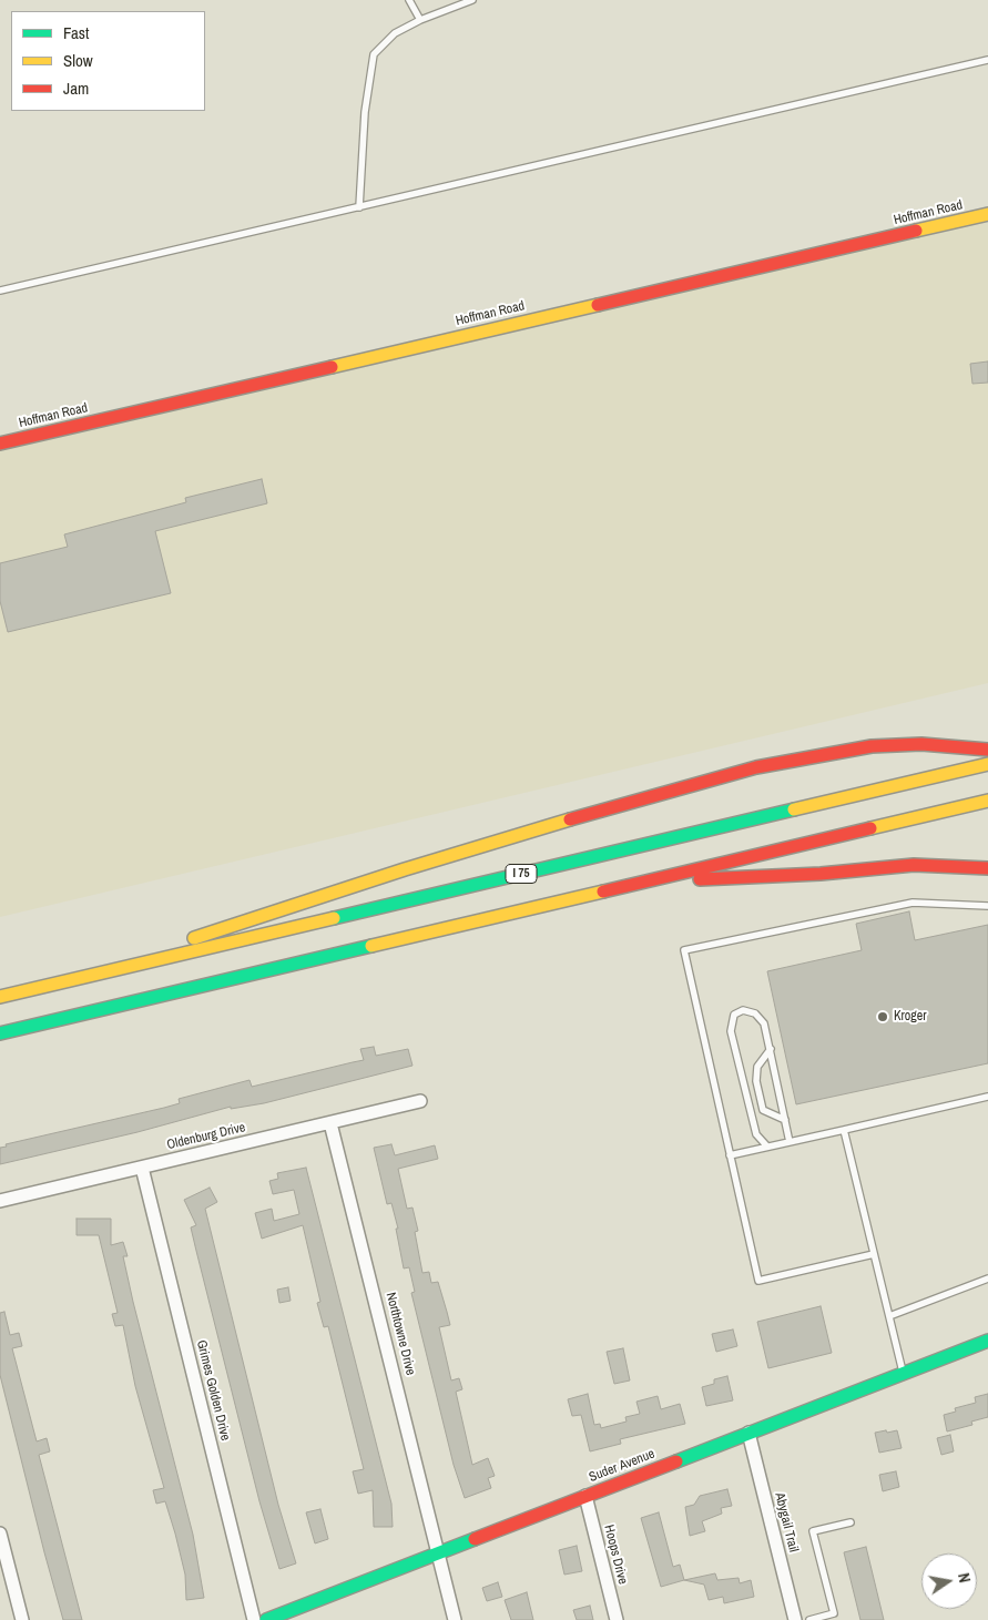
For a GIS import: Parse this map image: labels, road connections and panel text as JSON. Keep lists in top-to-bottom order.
{
  "streets": {
    "main road": ["Hoffman Road", "I 75", "Suder Avenue"],
    "street": [
      "Oldenburg Drive",
      "Northtowne Drive",
      "Grimes Golden Drive",
      "Abygail Trail",
      "Hoops Drive"
    ]
  },
  "crossings": [
    ["Oldenburg Drive", "Northtowne Drive"],
    ["Oldenburg Drive", "Grimes Golden Drive"],
    ["Northtowne Drive", "Suder Avenue"],
    ["Suder Avenue", "Abygail Trail"],
    ["Suder Avenue", "Hoops Drive"]
  ],
  "places": ["Kroger"],
  "legend": ["Fast", "Slow", "Jam"],
  "north": "right"
}
